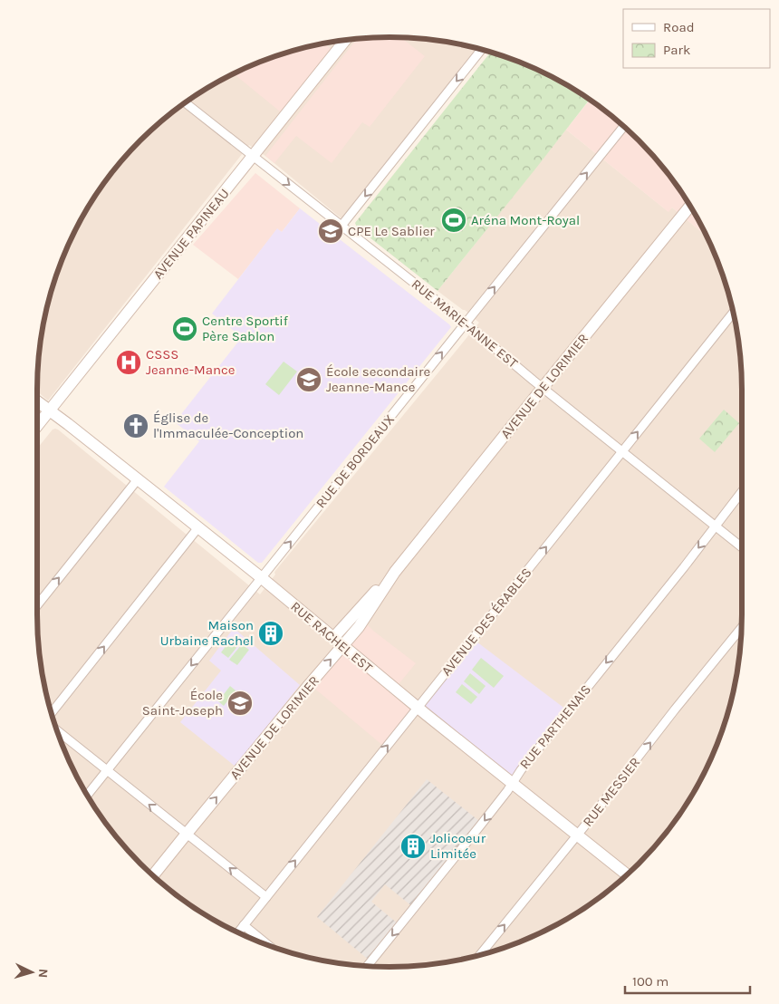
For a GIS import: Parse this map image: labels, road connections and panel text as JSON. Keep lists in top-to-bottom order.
{
  "streets": {
    "main road": ["AVENUE PAPINEAU", "AVENUE DE LORIMIER", "RUE RACHEL EST"],
    "street": [
      "RUE MARIE-ANNE EST",
      "RUE DE BORDEAUX",
      "AVENUE DES ÉRABLES",
      "RUE PARTHENAIS",
      "RUE MESSIER"
    ]
  },
  "crossings": [
    ["AVENUE PAPINEAU", "RUE MARIE-ANNE EST"],
    ["AVENUE PAPINEAU", "RUE RACHEL EST"],
    ["RUE MARIE-ANNE EST", "AVENUE DE LORIMIER"],
    ["RUE MARIE-ANNE EST", "RUE DE BORDEAUX"],
    ["RUE MARIE-ANNE EST", "AVENUE DES ÉRABLES"],
    ["RUE MARIE-ANNE EST", "RUE PARTHENAIS"],
    ["AVENUE DE LORIMIER", "RUE RACHEL EST"],
    ["RUE DE BORDEAUX", "RUE RACHEL EST"],
    ["AVENUE DES ÉRABLES", "RUE RACHEL EST"],
    ["RUE RACHEL EST", "RUE PARTHENAIS"],
    ["RUE RACHEL EST", "RUE MESSIER"]
  ],
  "one_way": ["AVENUE DES ÉRABLES", "RUE PARTHENAIS", "RUE MESSIER"],
  "places": {
    "sports": ["Aréna Mont-Royal", "Centre Sportif Père Sablon"],
    "school or university": ["CPE Le Sablier", "École secondaire Jeanne-Mance", "École Saint-Joseph"],
    "hospital": ["CSSS Jeanne-Mance"],
    "church": ["Église de l'Immaculée-Conception"],
    "building": ["Maison Urbaine Rachel", "Jolicoeur Limitée"]
  },
  "legend": ["Road", "Park"],
  "scale_bar": "100 m",
  "north": "right"
}
